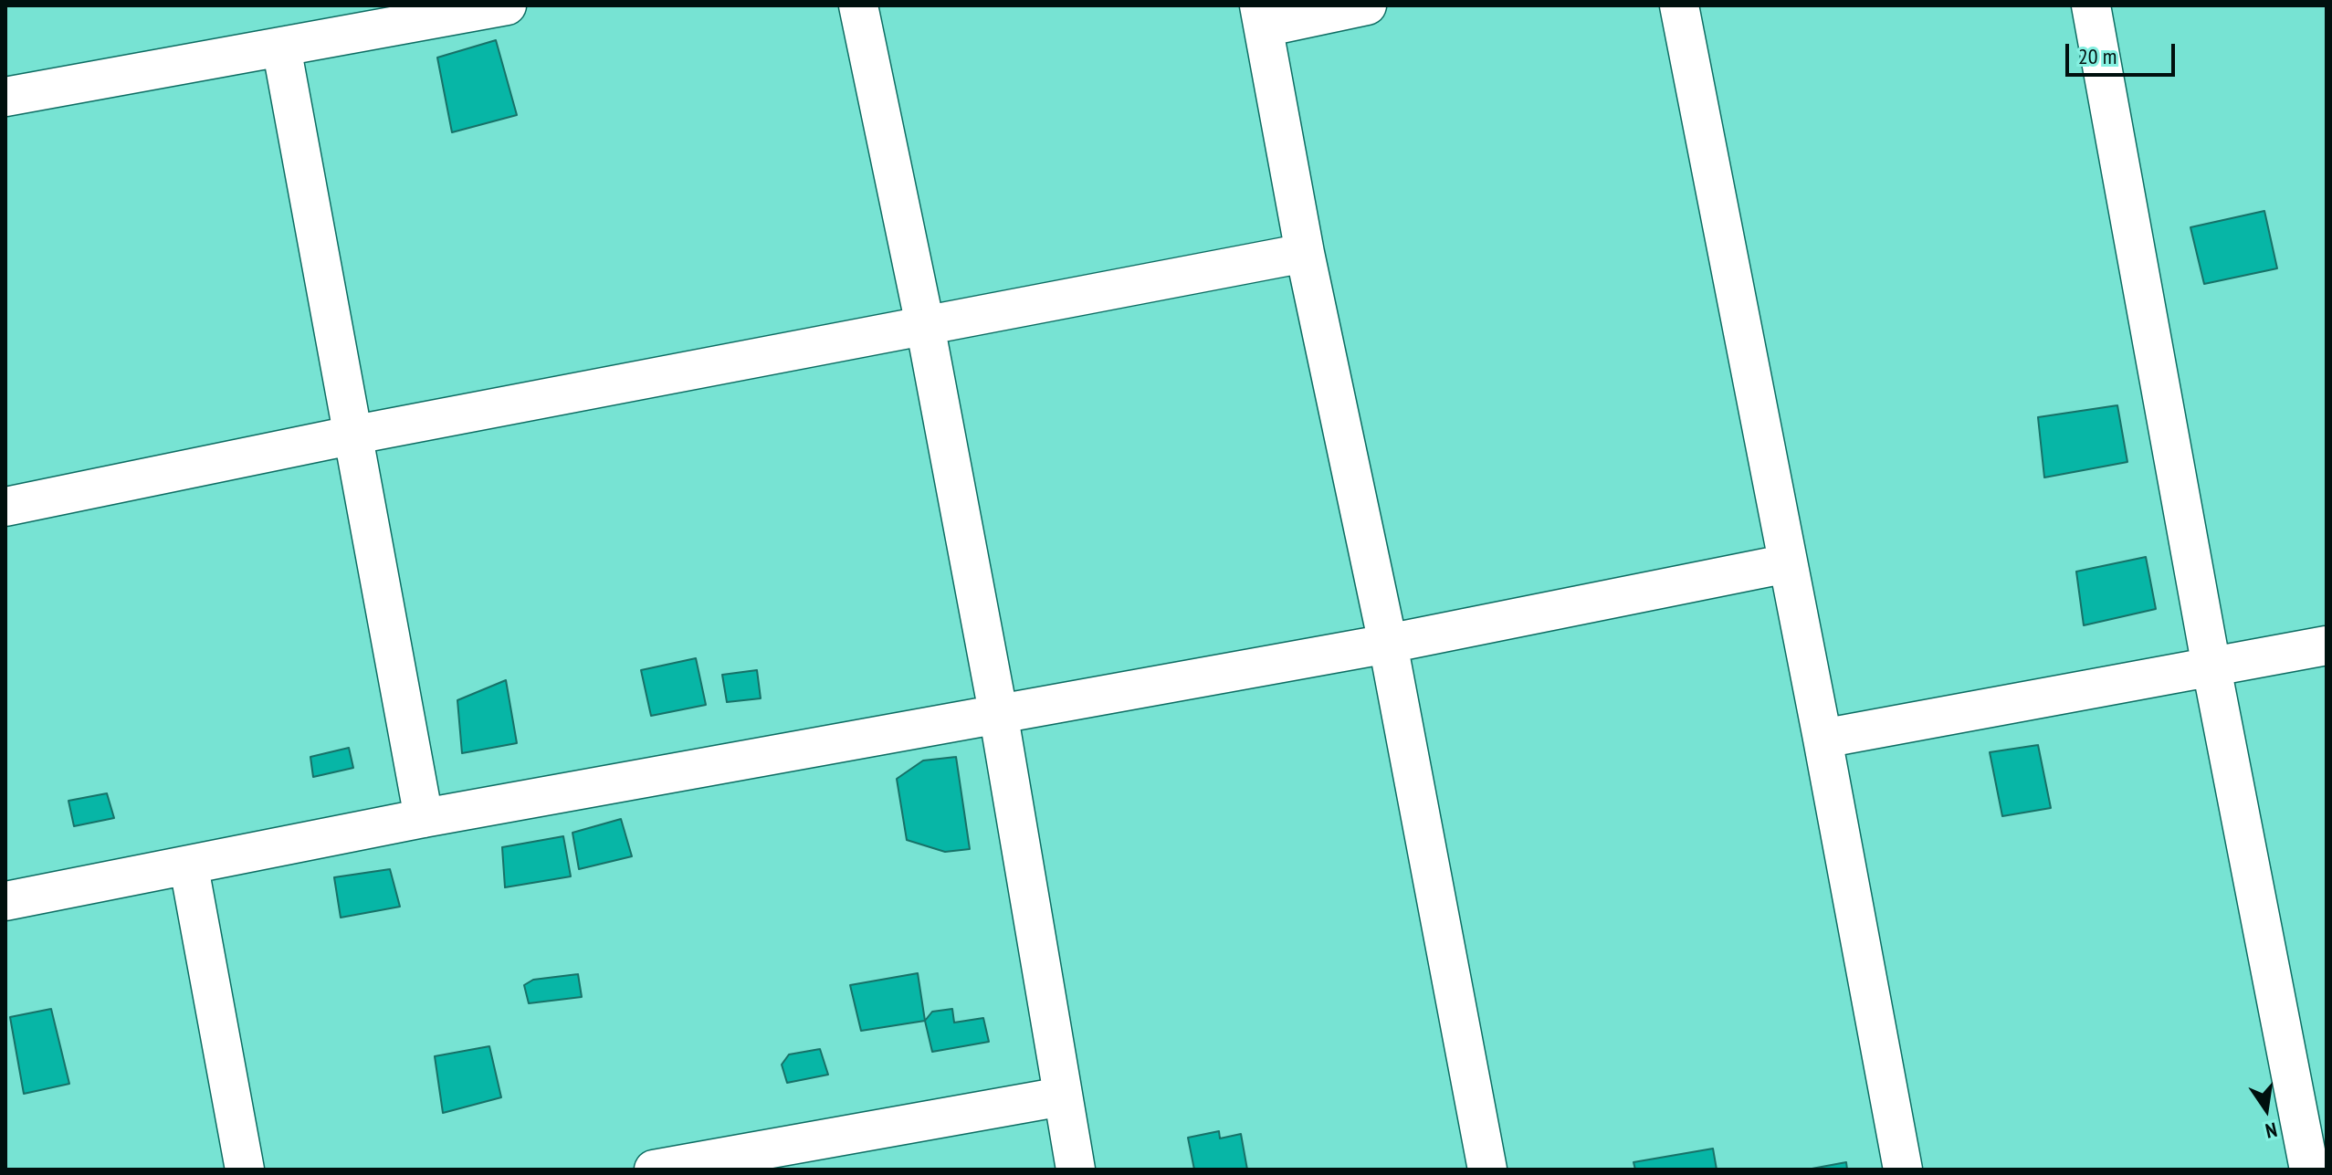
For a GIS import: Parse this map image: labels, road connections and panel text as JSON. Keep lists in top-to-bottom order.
{
  "scale_bar": "20 m",
  "north": "bottom"
}
